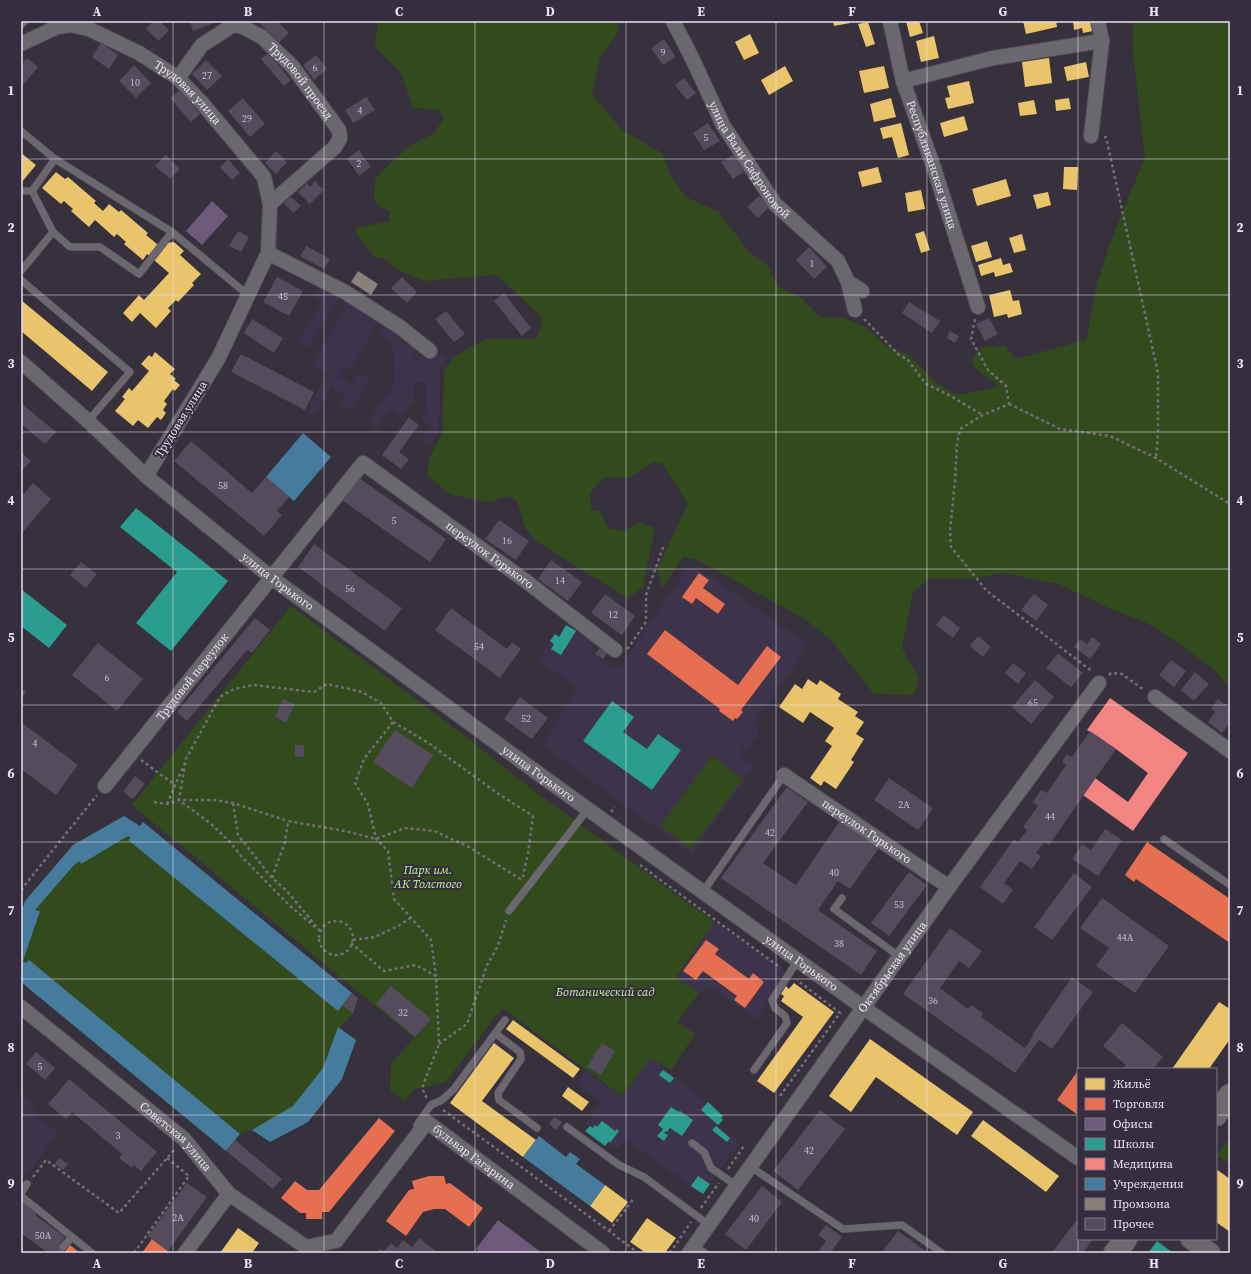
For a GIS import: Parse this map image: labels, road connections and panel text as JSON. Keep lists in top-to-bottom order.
{
  "streets": {
    "street": [
      "Трудовой проезд",
      "Трудовая улица",
      "улица Вали Сафроновой",
      "Республиканская улица",
      "переулок Горького",
      "улица Горького",
      "Трудовой переулок",
      "Октябрьская улица",
      "Советская улица",
      "бульвар Гагарина"
    ]
  },
  "crossings": [
    ["Трудовой проезд", "Трудовая улица"],
    ["Трудовая улица", "улица Горького"],
    ["переулок Горького", "Трудовой переулок"],
    ["переулок Горького", "Октябрьская улица"],
    ["улица Горького", "Трудовой переулок"],
    ["улица Горького", "Октябрьская улица"],
    ["Советская улица", "бульвар Гагарина"]
  ],
  "parks": ["Парк им. АК Толстого", "Ботанический сад"],
  "house_numbers": [
    "9",
    "6",
    "27",
    "10",
    "4",
    "29",
    "5",
    "2",
    "1",
    "45",
    "58",
    "5",
    "16",
    "14",
    "56",
    "12",
    "54",
    "6",
    "65",
    "52",
    "4",
    "2А",
    "44",
    "42",
    "40",
    "53",
    "44А",
    "38",
    "36",
    "32",
    "5",
    "3",
    "42",
    "2А",
    "40",
    "50А"
  ],
  "legend": [
    "Жильё",
    "Торговля",
    "Офисы",
    "Школы",
    "Медицина",
    "Учреждения",
    "Промзона",
    "Прочее"
  ],
  "grid": {
    "columns": [
      "A",
      "B",
      "C",
      "D",
      "E",
      "F",
      "G",
      "H"
    ],
    "rows": [
      "1",
      "2",
      "3",
      "4",
      "5",
      "6",
      "7",
      "8",
      "9"
    ]
  }
}
